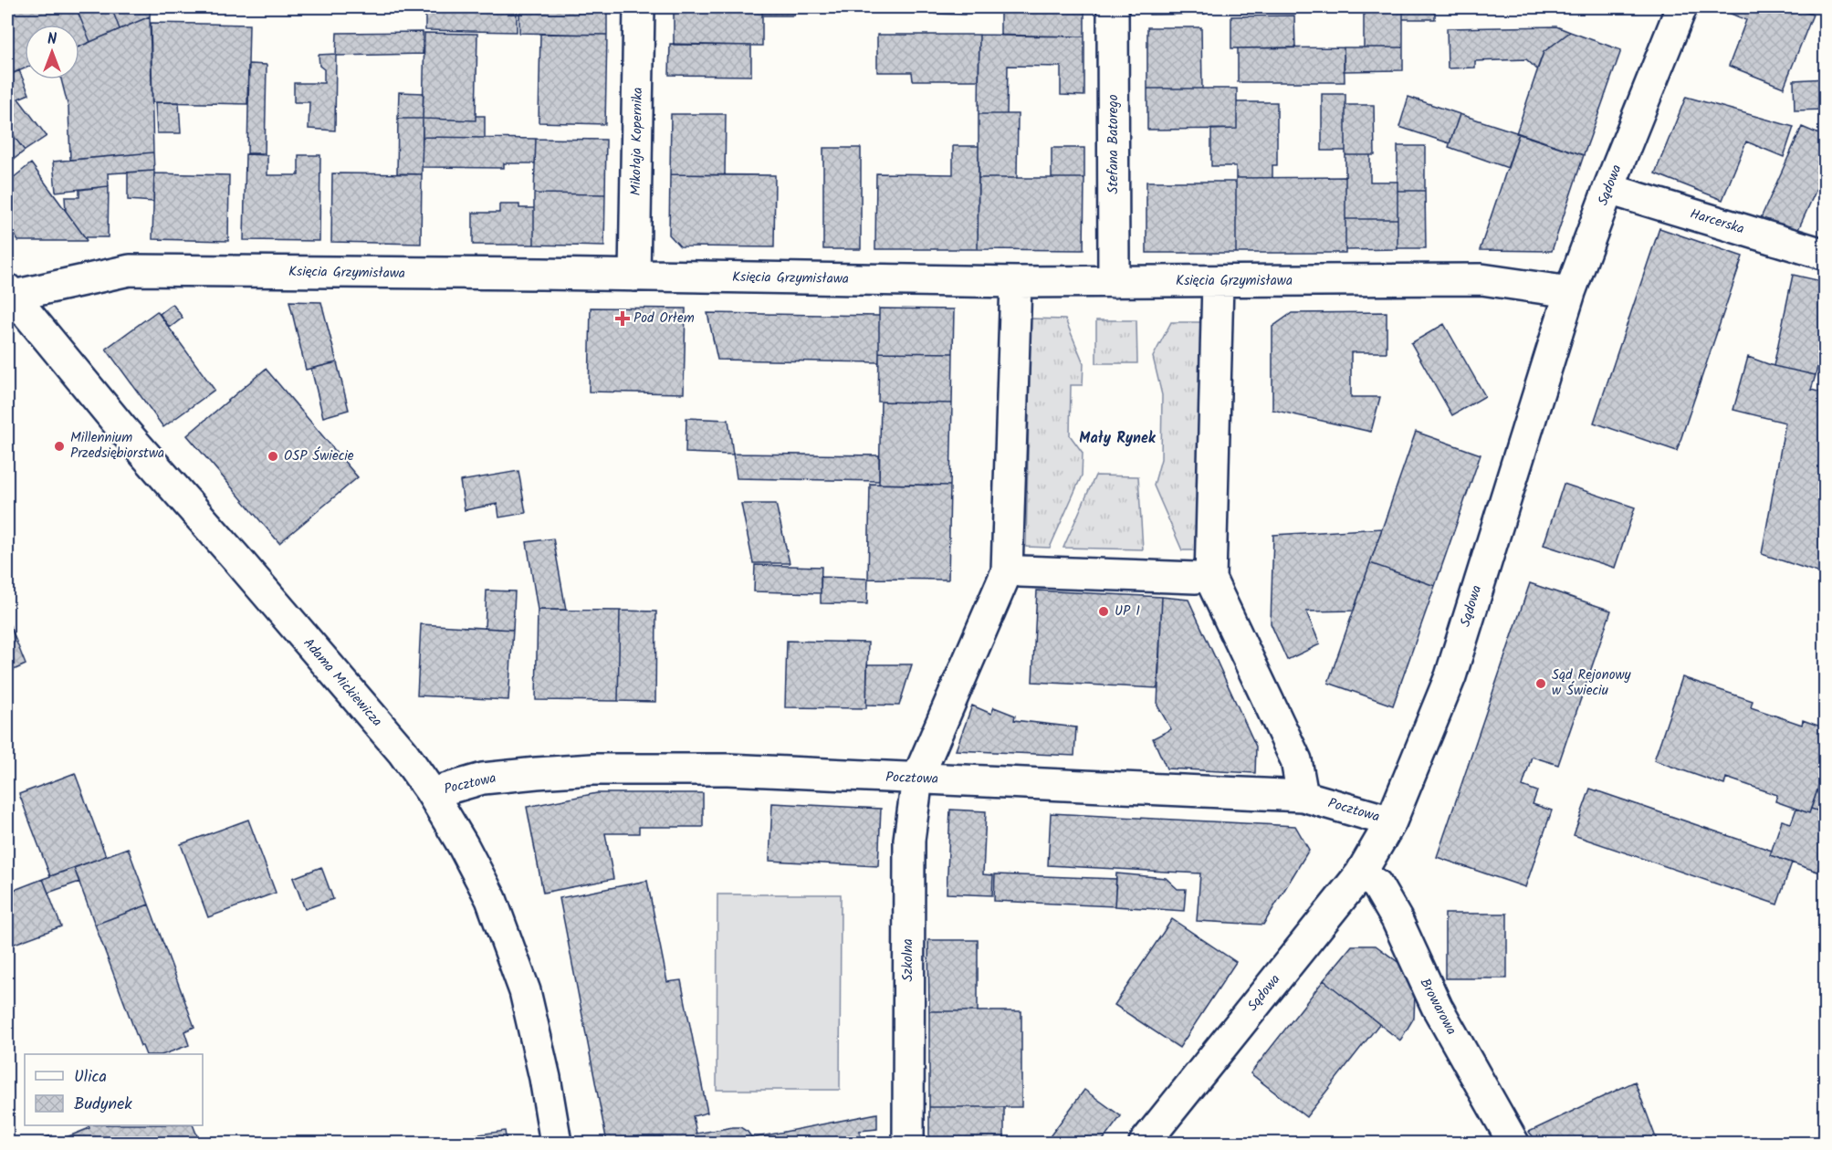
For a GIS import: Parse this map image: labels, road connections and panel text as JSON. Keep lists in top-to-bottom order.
{
  "streets": {
    "street": [
      "Mikołaja Kopernika",
      "Stefana Batorego",
      "Sądowa",
      "Harcerska",
      "Księcia Grzymisława",
      "Adama Mickiewicza",
      "Pocztowa",
      "Szkolna",
      "Browarowa"
    ]
  },
  "crossings": [
    ["Mikołaja Kopernika", "Księcia Grzymisława"],
    ["Stefana Batorego", "Księcia Grzymisława"],
    ["Sądowa", "Harcerska"],
    ["Sądowa", "Księcia Grzymisława"],
    ["Sądowa", "Pocztowa"],
    ["Sądowa", "Browarowa"],
    ["Księcia Grzymisława", "Adama Mickiewicza"],
    ["Księcia Grzymisława", "Szkolna"],
    ["Adama Mickiewicza", "Pocztowa"],
    ["Pocztowa", "Szkolna"]
  ],
  "districts": ["Mały Rynek"],
  "places": {
    "health": ["Pod Orłem"],
    "other": [
      "Millennium Przedsiębiorstwa",
      "OSP Świecie",
      "UP 1",
      "Sąd Rejonowy w Świeciu"
    ]
  },
  "legend": ["Ulica", "Budynek"],
  "north": "top"
}
